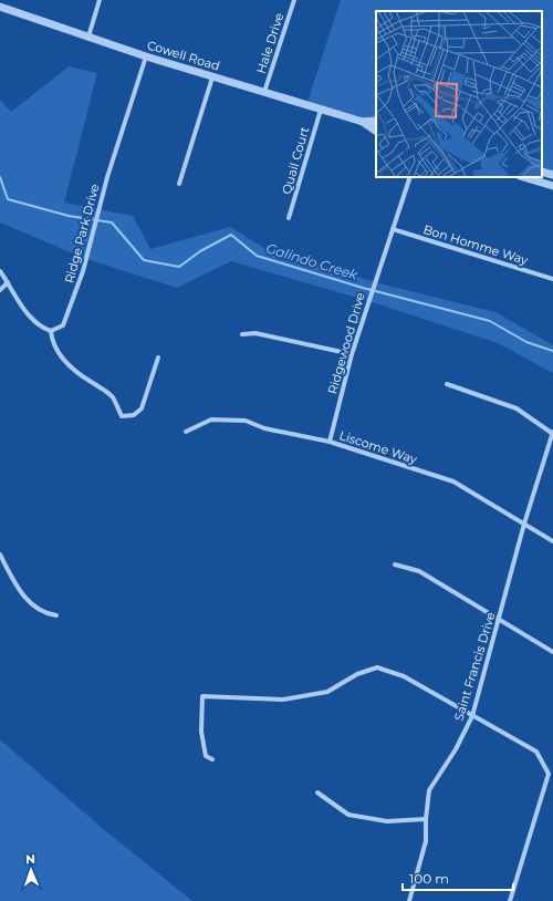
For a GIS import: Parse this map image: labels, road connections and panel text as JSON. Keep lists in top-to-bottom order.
{
  "streets": {
    "street": [
      "Hale Drive",
      "Cowell Road",
      "Quail Court",
      "Ridge Park Drive",
      "Bon Homme Way",
      "Ridgewood Drive",
      "Liscome Way",
      "Saint Francis Drive"
    ]
  },
  "crossings": [
    ["Hale Drive", "Cowell Road"],
    ["Cowell Road", "Quail Court"],
    ["Cowell Road", "Ridge Park Drive"],
    ["Bon Homme Way", "Ridgewood Drive"],
    ["Ridgewood Drive", "Liscome Way"],
    ["Liscome Way", "Saint Francis Drive"]
  ],
  "water": ["Galindo Creek"],
  "scale_bar": "100 m",
  "north": "top"
}
